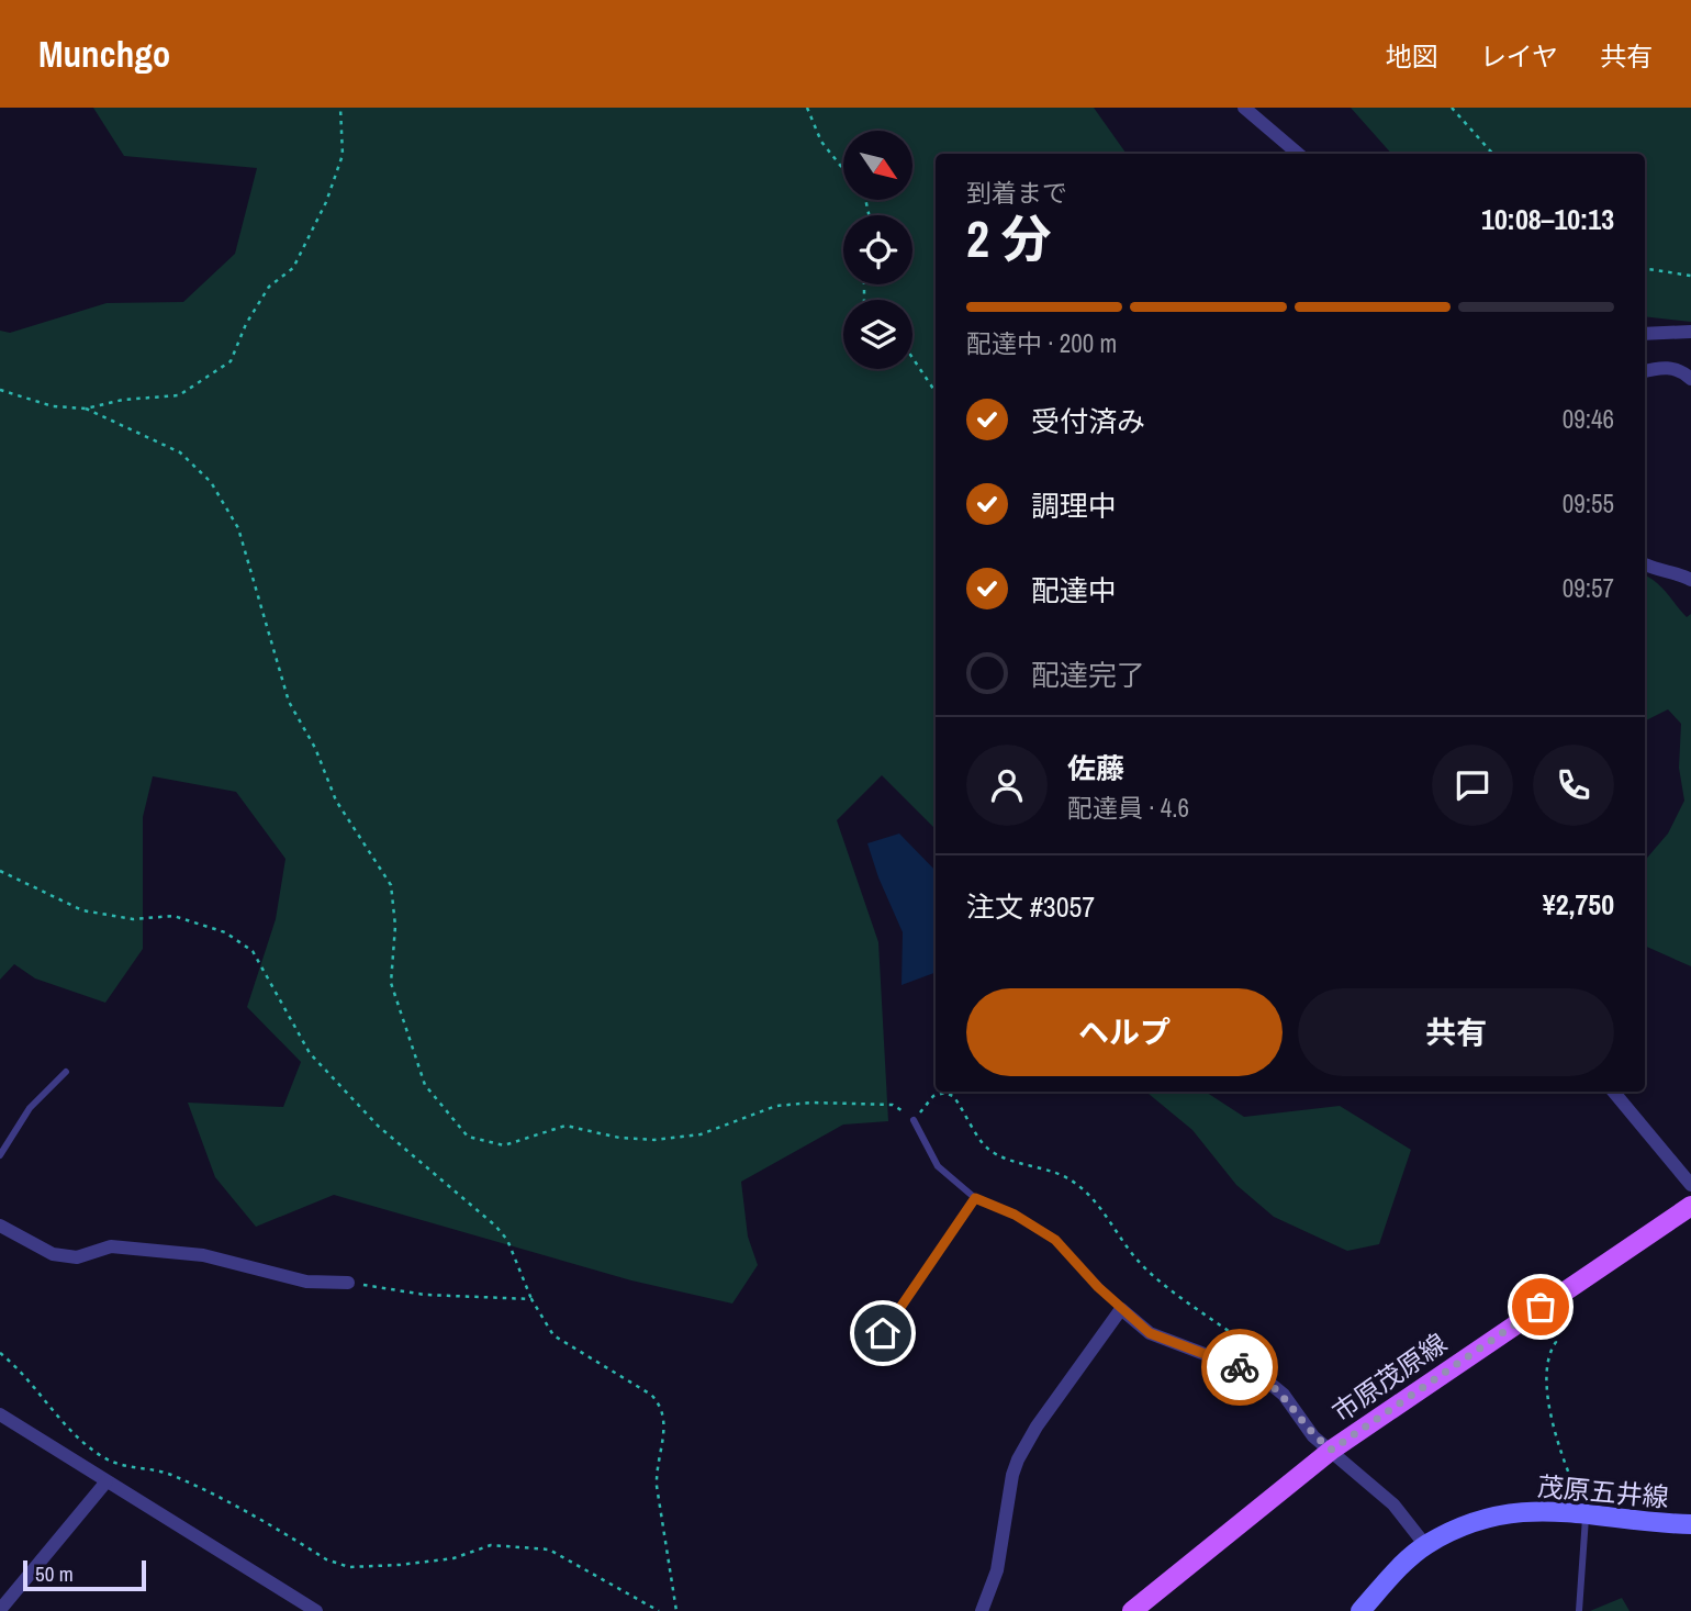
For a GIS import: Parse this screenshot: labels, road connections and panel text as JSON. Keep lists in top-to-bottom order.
{
  "streets": {
    "main road": ["市原茂原線", "茂原五井線"]
  },
  "scale_bar": "50 m",
  "north": "bottom right",
  "page": {
    "header": "Munchgo",
    "nav": ["地図", "レイヤ", "共有"],
    "heading": ["2 分", "到着まで", "10:08–10:13"],
    "panel": [
      "佐藤",
      "配達員 · 4.6",
      "注文 #3057",
      "¥2,750"
    ],
    "bar": "配達中 · 200 m",
    "list": [
      ["受付済み", "09:46"],
      ["調理中", "09:55"],
      ["配達中", "09:57"],
      "配達完了"
    ],
    "buttons": ["ヘルプ", "共有"],
    "scale": "50 m"
  }
}
